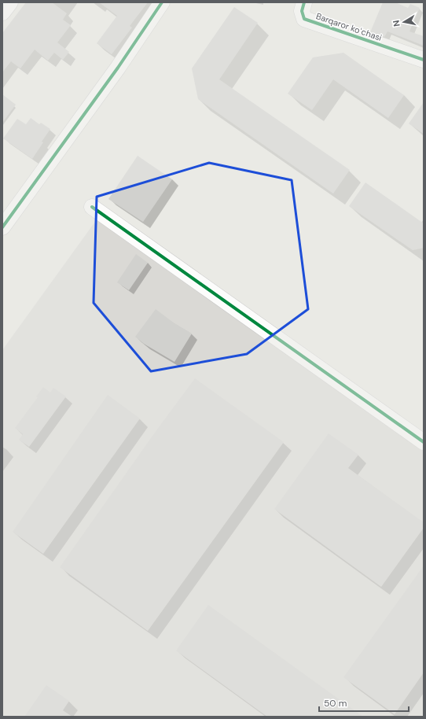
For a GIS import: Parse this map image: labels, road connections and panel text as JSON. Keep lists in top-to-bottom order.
{
  "streets": {
    "street": ["Barqaror koʻchasi"]
  },
  "scale_bar": "50 m",
  "north": "left"
}
